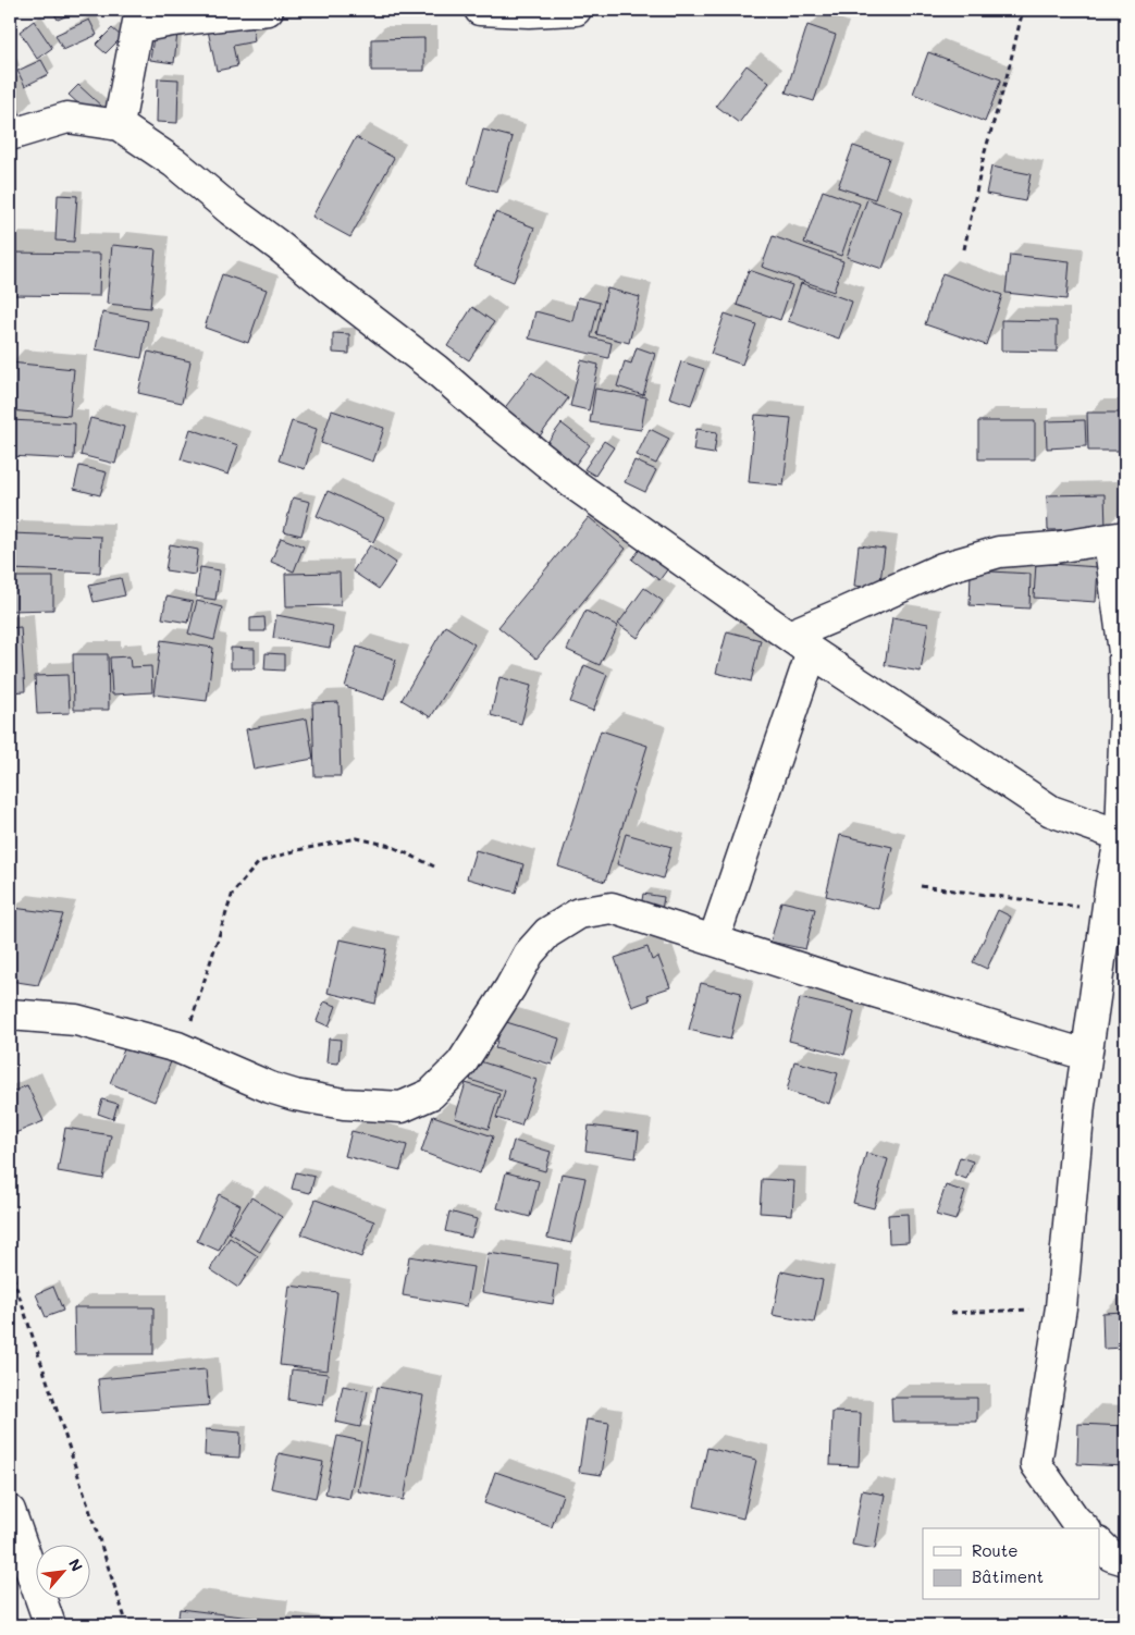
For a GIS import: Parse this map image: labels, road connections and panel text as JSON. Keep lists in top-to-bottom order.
{
  "legend": ["Route", "Bâtiment"],
  "north": "top right"
}
